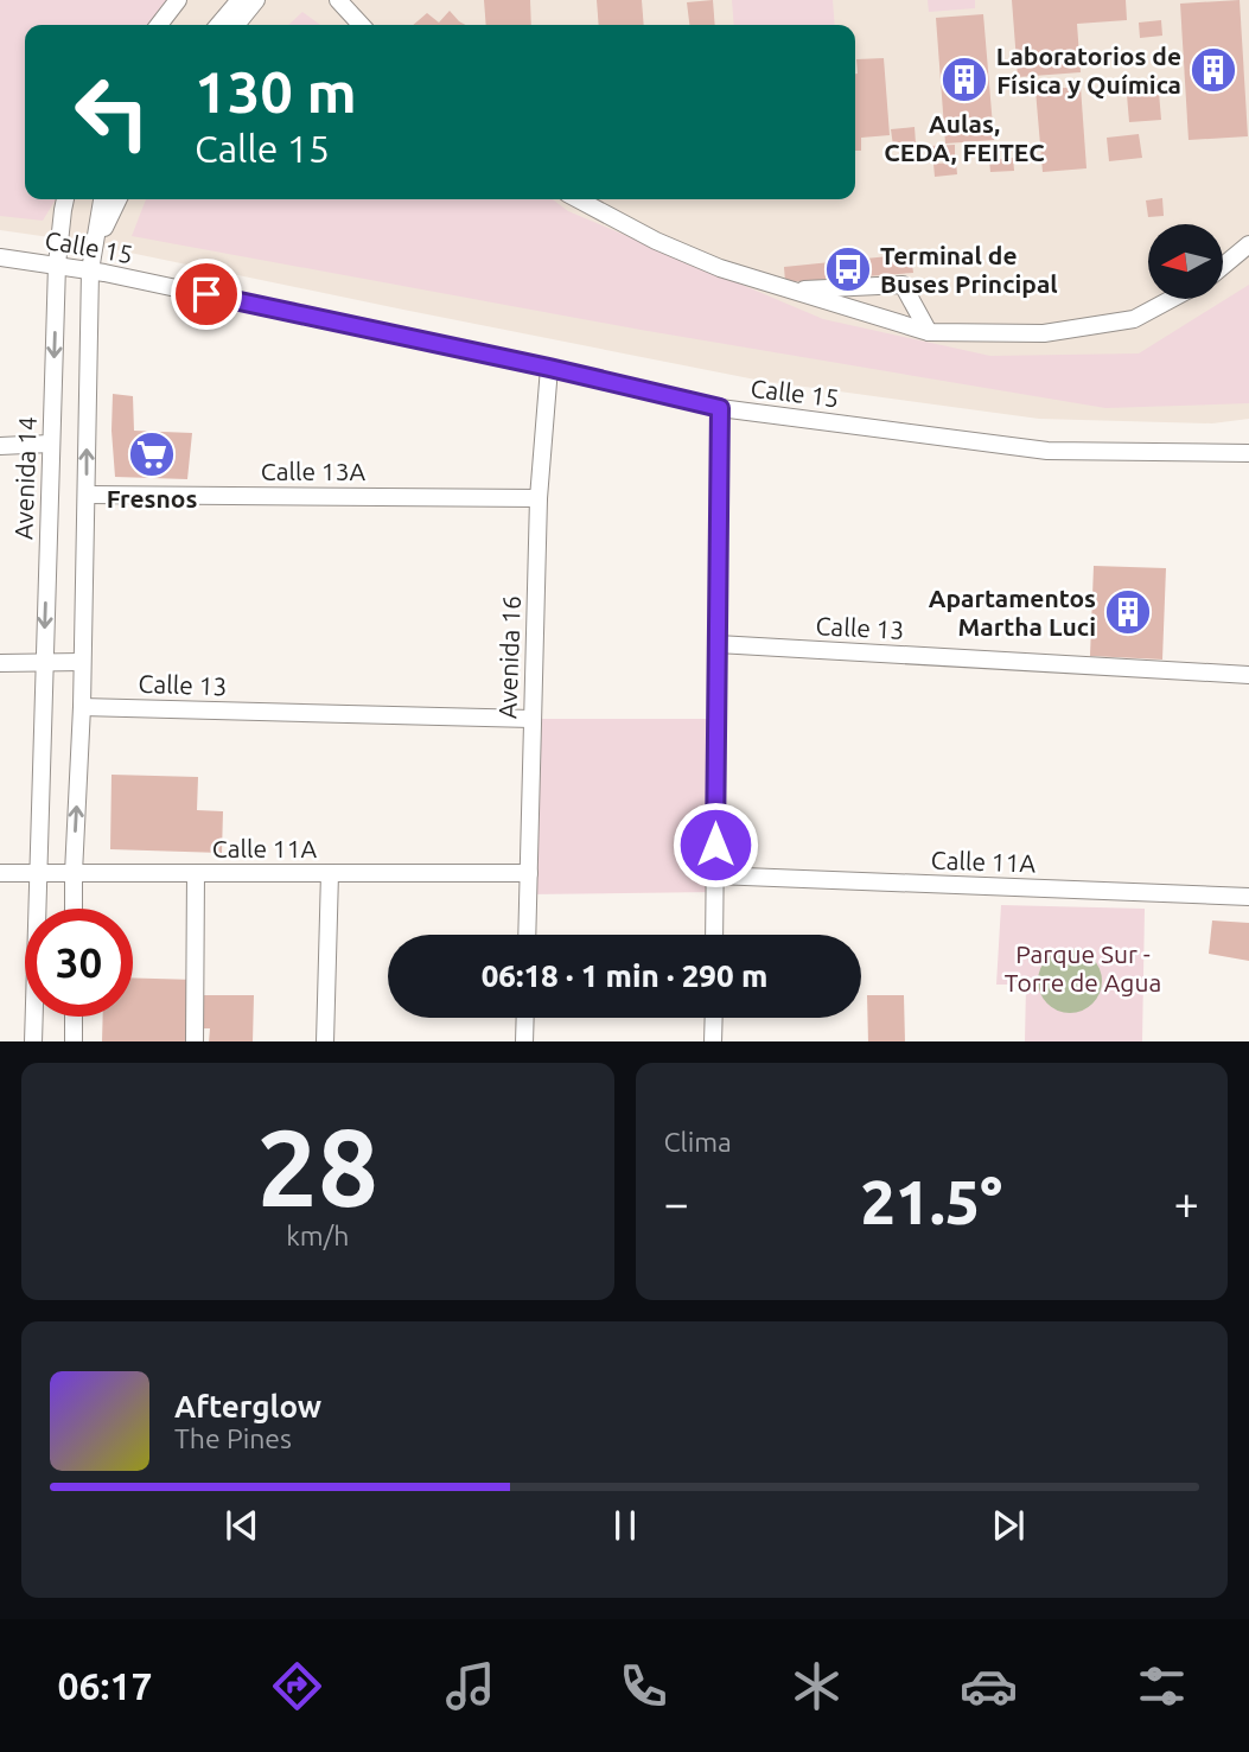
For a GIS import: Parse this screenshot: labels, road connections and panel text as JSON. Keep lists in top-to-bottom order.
{
  "streets": {
    "street": [
      "Calle 15",
      "Calle 13A",
      "Avenida 14",
      "Calle 13",
      "Avenida 16",
      "Calle 11A"
    ]
  },
  "crossings": [
    ["Calle 15", "Avenida 14"],
    ["Calle 15", "Avenida 16"],
    ["Calle 13A", "Avenida 16"],
    ["Avenida 14", "Calle 11A"],
    ["Calle 13", "Avenida 16"],
    ["Avenida 16", "Calle 11A"]
  ],
  "parks": ["Parque Sur - Torre de Agua"],
  "places": {
    "building": ["Laboratorios de Física y Química", "Aulas, CEDA, FEITEC", "Apartamentos Martha Luci"],
    "bus stop": ["Terminal de Buses Principal"],
    "supermarket": ["Fresnos"]
  },
  "north": "left",
  "page": {
    "turn": ["130 m", "Calle 15"],
    "limit": "30",
    "trip": "06:18 · 1 min · 290 m",
    "tile": [
      ["28", "km/h"],
      "Clima"
    ],
    "heat": ["−", "21.5°", "+"],
    "song": ["Afterglow", "The Pines"],
    "tabs": "06:17"
  }
}
